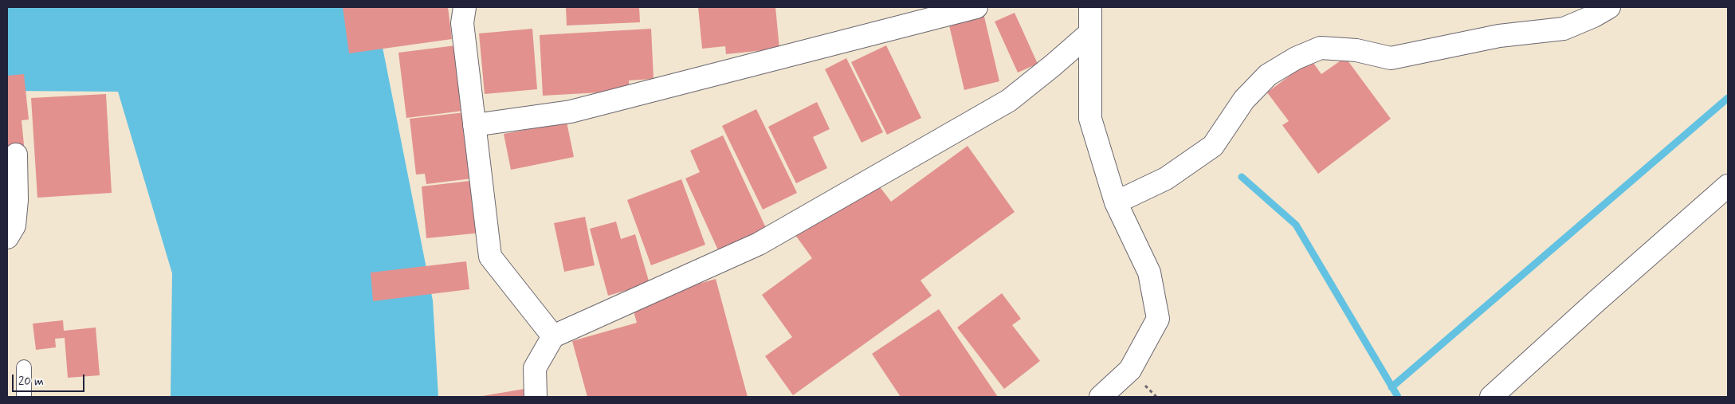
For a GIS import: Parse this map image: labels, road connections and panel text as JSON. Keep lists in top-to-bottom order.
{
  "scale_bar": "20 m"
}
